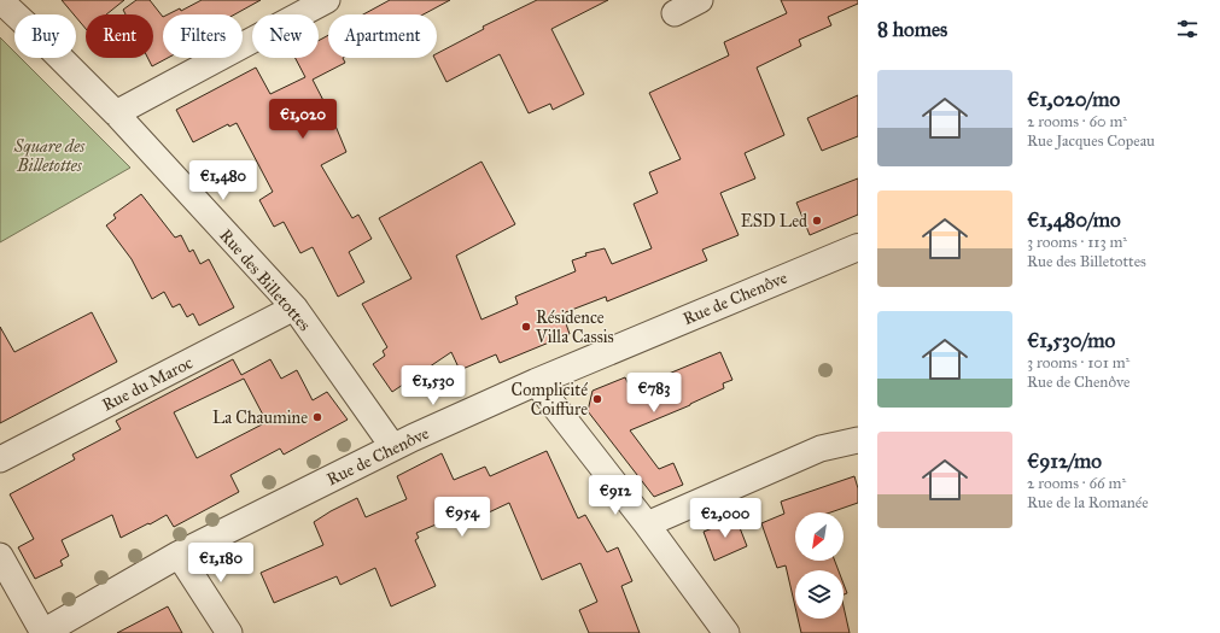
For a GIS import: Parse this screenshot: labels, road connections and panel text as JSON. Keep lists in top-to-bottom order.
{
  "streets": {
    "street": ["Rue des Billetottes", "Rue de Chenôve", "Rue du Maroc"]
  },
  "crossings": [
    ["Rue des Billetottes", "Rue de Chenôve"],
    ["Rue des Billetottes", "Rue du Maroc"]
  ],
  "parks": ["Square des Billetottes"],
  "places": [
    "ESD Led",
    "Résidence Villa Cassis",
    "Complicité Coiffure",
    "La Chaumine"
  ],
  "north": "bottom left",
  "page": {
    "heading": "8 homes",
    "chip": [
      "Buy",
      "Rent",
      "Filters",
      "New",
      "Apartment"
    ],
    "list": [
      {
        "name": "€1,020/mo",
        "note": "2 rooms · 60 m² · Rue Jacques Copeau"
      },
      {
        "name": "€1,480/mo",
        "note": "3 rooms · 113 m² · Rue des Billetottes"
      },
      {
        "name": "€1,530/mo",
        "note": "3 rooms · 101 m² · Rue de Chenôve"
      },
      {
        "name": "€912/mo",
        "note": "2 rooms · 66 m² · Rue de la Romanée"
      }
    ],
    "price": [
      "€1,020",
      "€1,480",
      "€1,530",
      "€783",
      "€912",
      "€954",
      "€2,000",
      "€1,180"
    ]
  }
}
